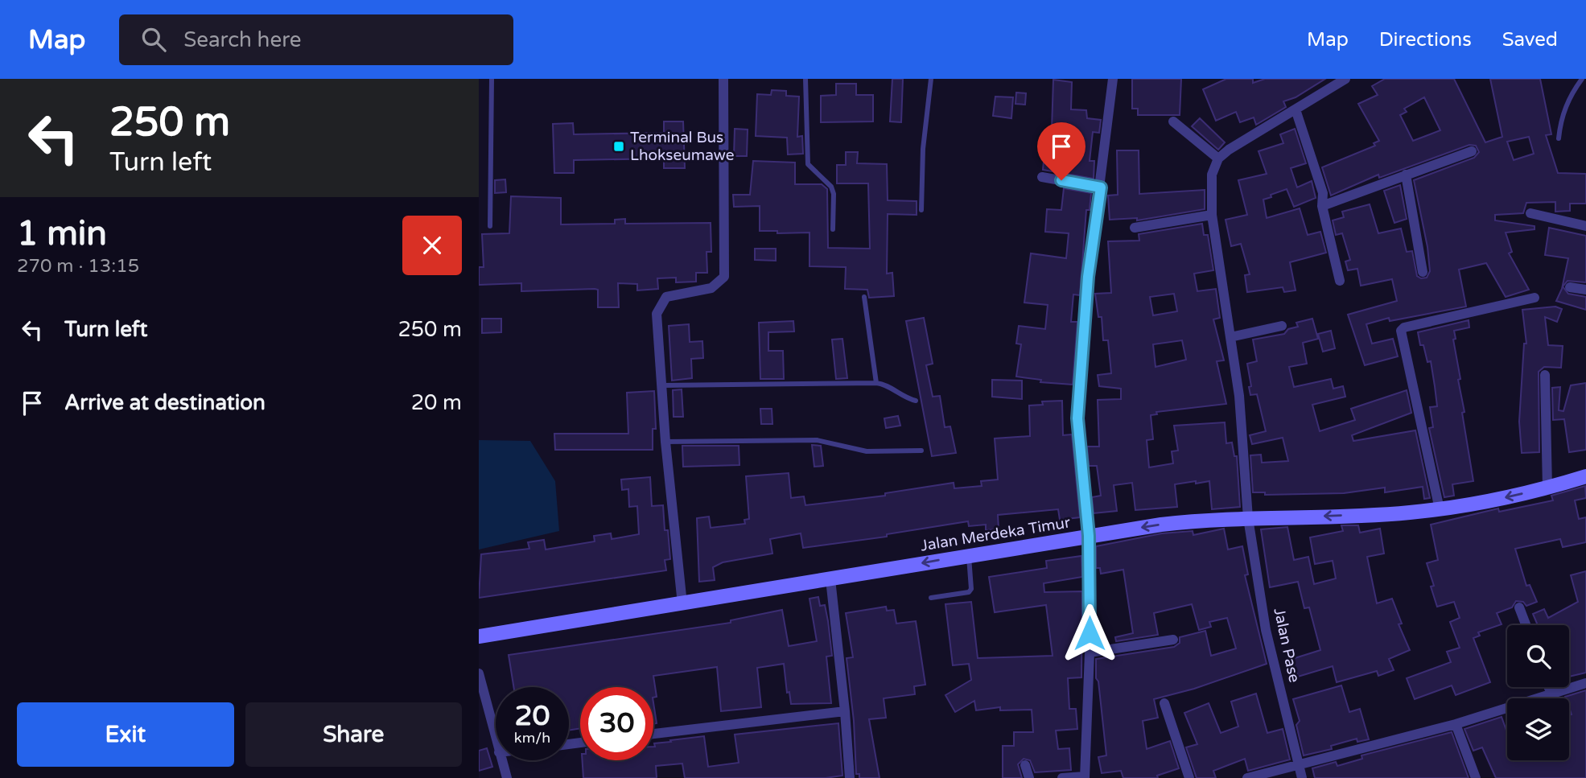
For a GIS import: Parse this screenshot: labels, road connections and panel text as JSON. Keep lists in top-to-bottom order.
{
  "streets": {
    "main road": ["Jalan Merdeka Timur"],
    "street": ["Jalan Pase"]
  },
  "crossings": [
    ["Jalan Merdeka Timur", "Jalan Pase"]
  ],
  "one_way": ["Jalan Merdeka Timur"],
  "places": {
    "transit": ["Terminal Bus Lhokseumawe"]
  },
  "page": {
    "header": "Map",
    "search": "Search here",
    "nav": ["Map", "Directions", "Saved"],
    "turn": ["250 m", "Turn left"],
    "heading": ["1 min", "270 m · 13:15"],
    "list": [
      {
        "name": "Turn left",
        "value": "250 m"
      },
      {
        "name": "Arrive at destination",
        "value": "20 m"
      }
    ],
    "speed": "20 km/h",
    "limit": "30",
    "buttons": ["Exit", "Share"]
  }
}
